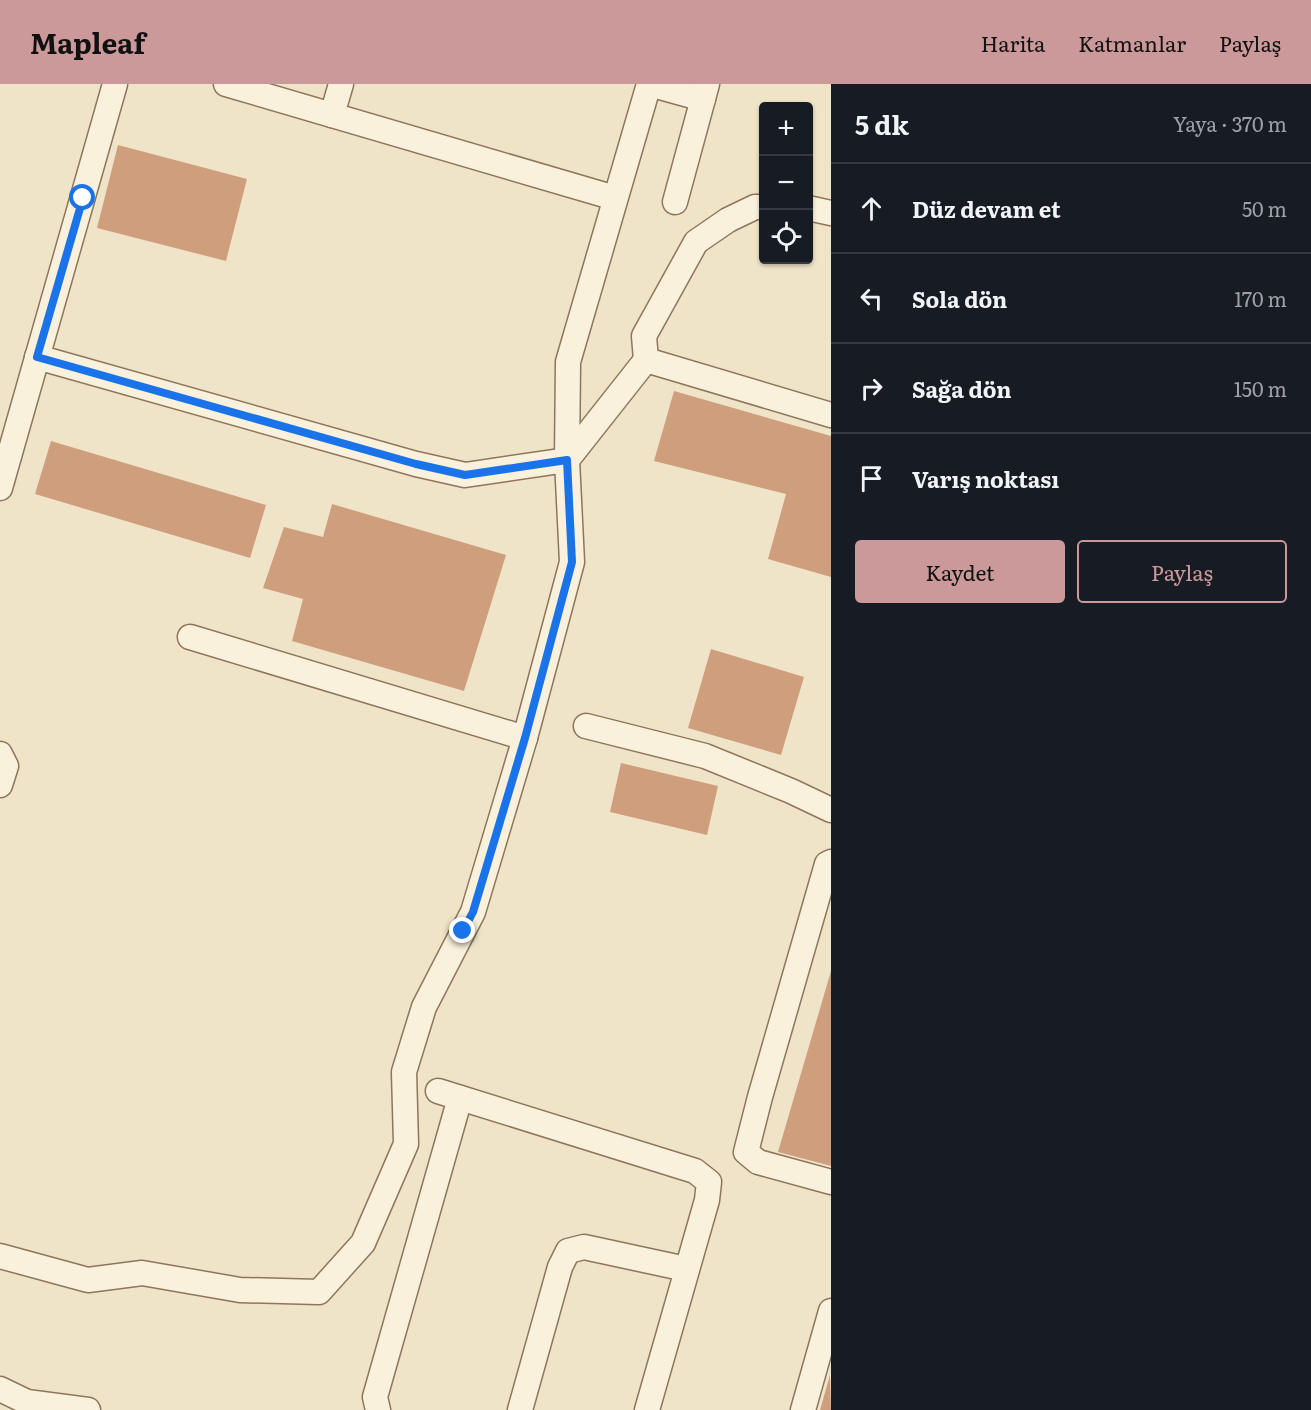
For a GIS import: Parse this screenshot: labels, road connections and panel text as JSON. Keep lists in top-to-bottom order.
{
  "page": {
    "header": "Mapleaf",
    "nav": ["Harita", "Katmanlar", "Paylaş"],
    "heading": ["5 dk", "Yaya · 370 m"],
    "map_buttons": ["+", "−"],
    "list": [
      ["Düz devam et", "50 m"],
      ["Sola dön", "170 m"],
      ["Sağa dön", "150 m"],
      "Varış noktası"
    ],
    "buttons": ["Kaydet", "Paylaş"]
  }
}
